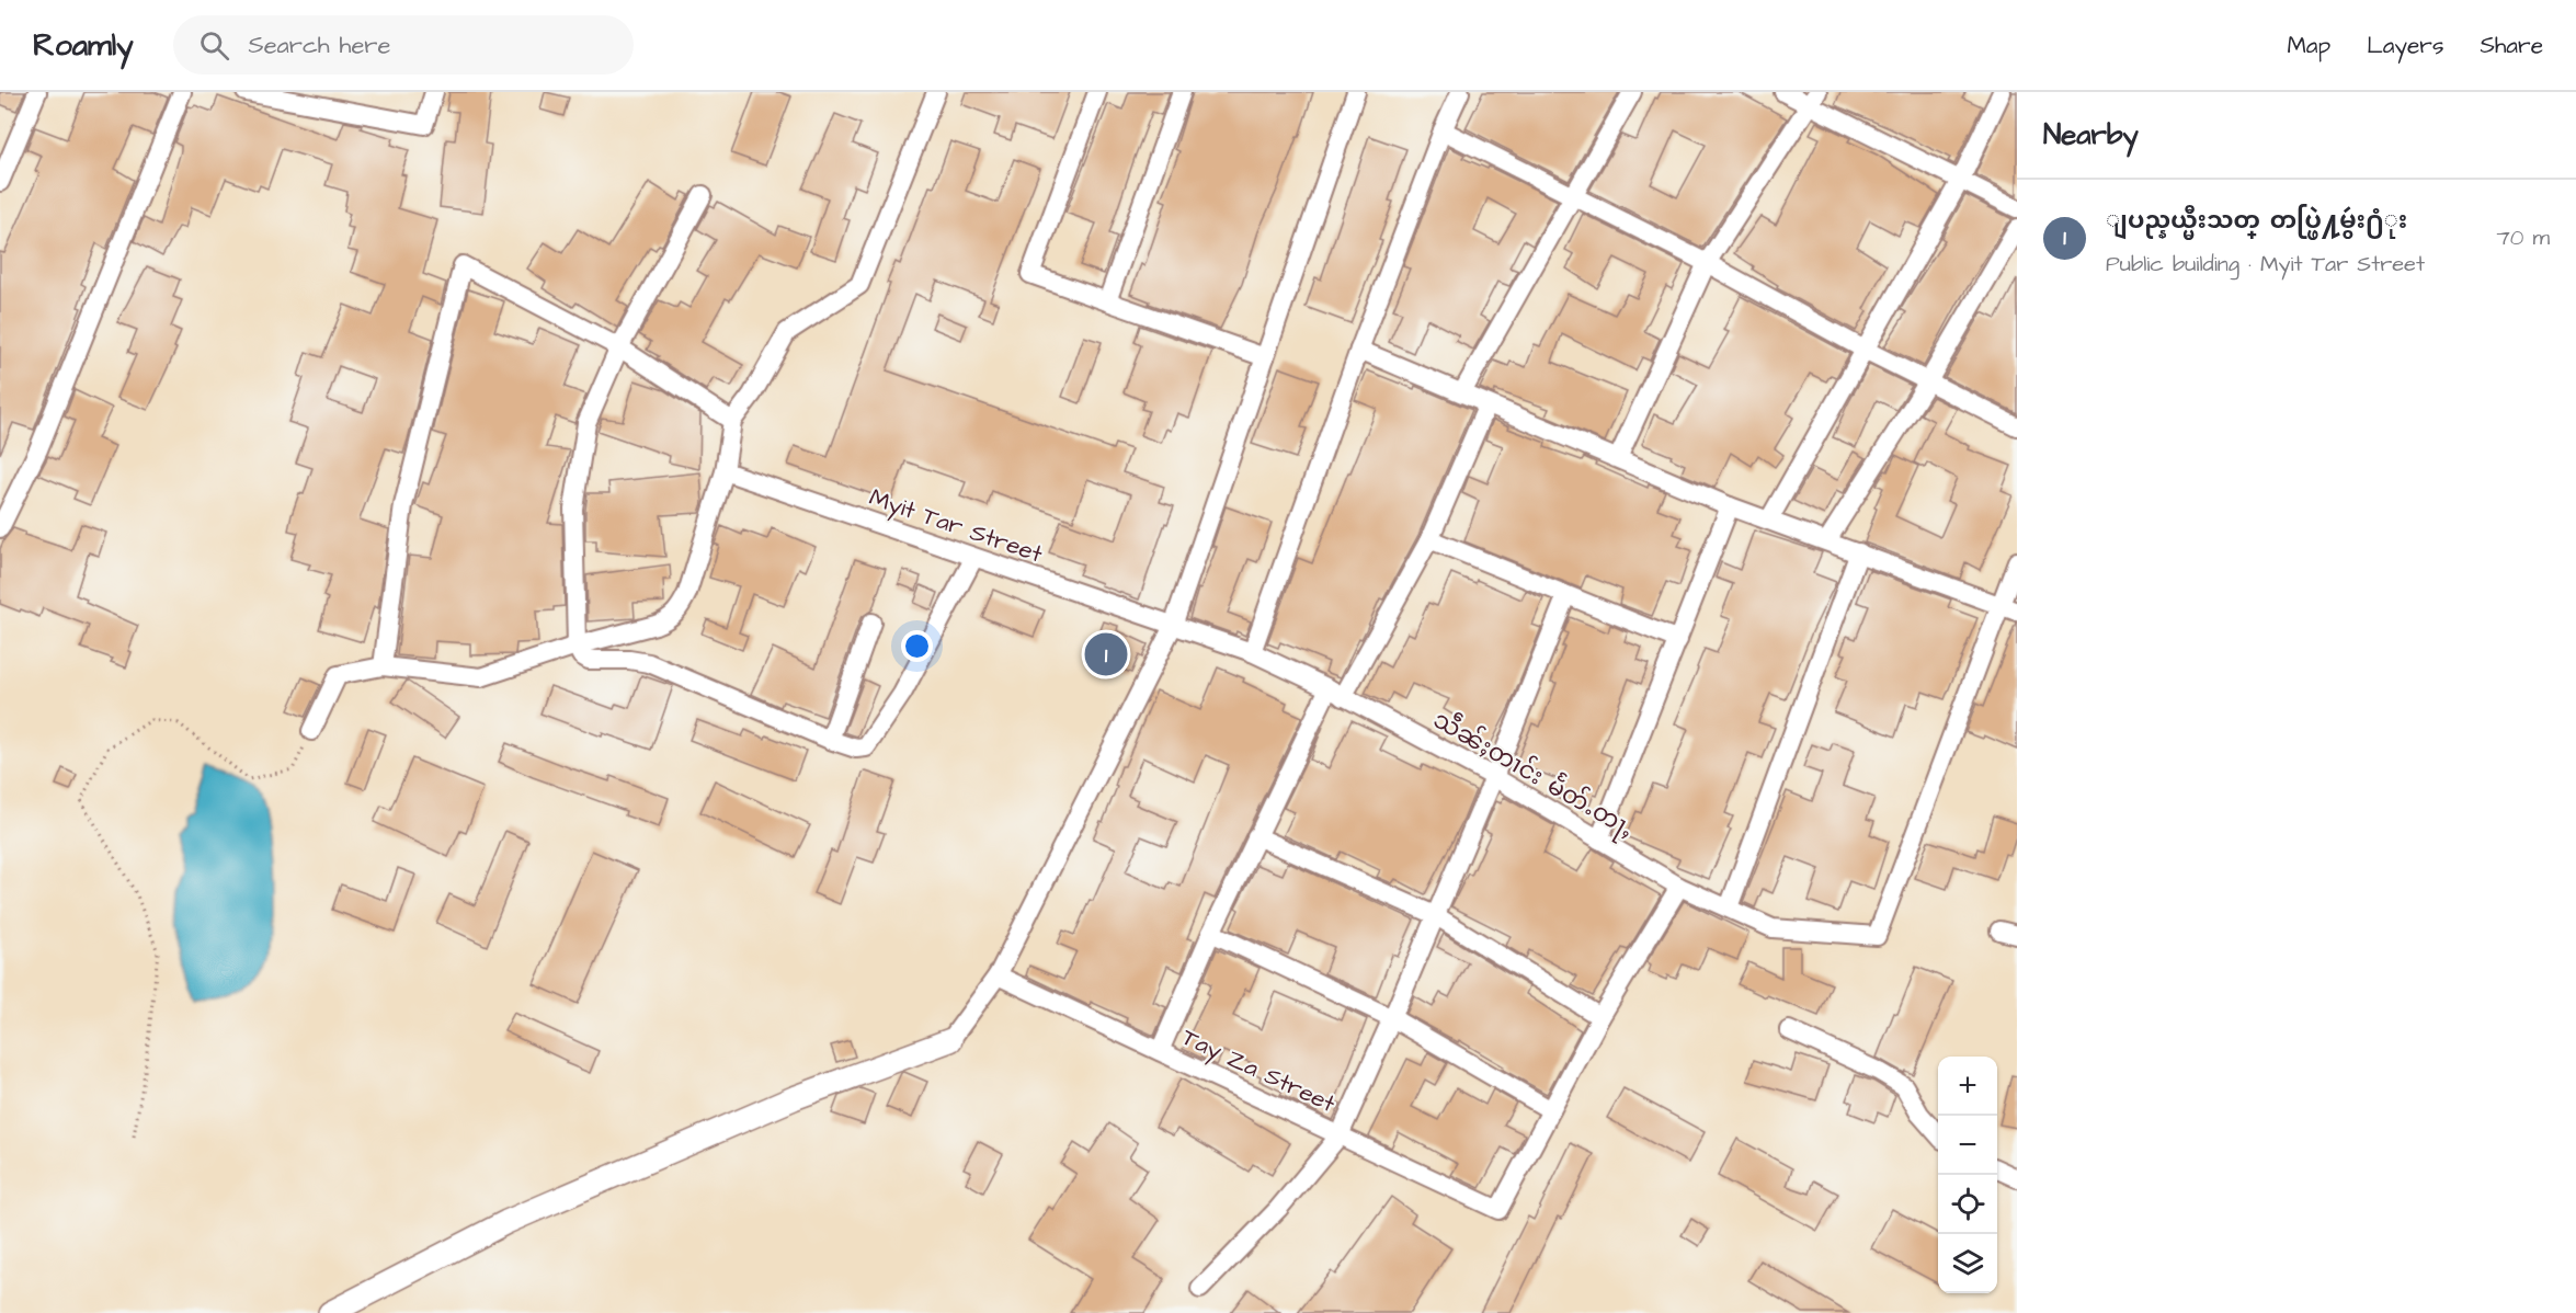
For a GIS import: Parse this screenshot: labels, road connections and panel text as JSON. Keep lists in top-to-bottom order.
{
  "streets": {
    "street": ["Myit Tar Street", "သဵၼ်ႈတၢင်း မႅတ်ႉတႃႇ", "Tay Za Street"]
  },
  "crossings": [
    ["Myit Tar Street", "သဵၼ်ႈတၢင်း မႅတ်ႉတႃႇ"]
  ],
  "page": {
    "header": "Roamly",
    "search": "Search here",
    "nav": ["Map", "Layers", "Share"],
    "heading": "Nearby",
    "list": [
      {
        "mark": "1",
        "name": "ျပည္နယ္မီးသတ္ တပ္ဖြဲ႔မွဴး႐ံုး",
        "note": "Public building · Myit Tar Street",
        "value": "70 m"
      }
    ],
    "pins": "1",
    "map_buttons": ["+", "−"]
  }
}
